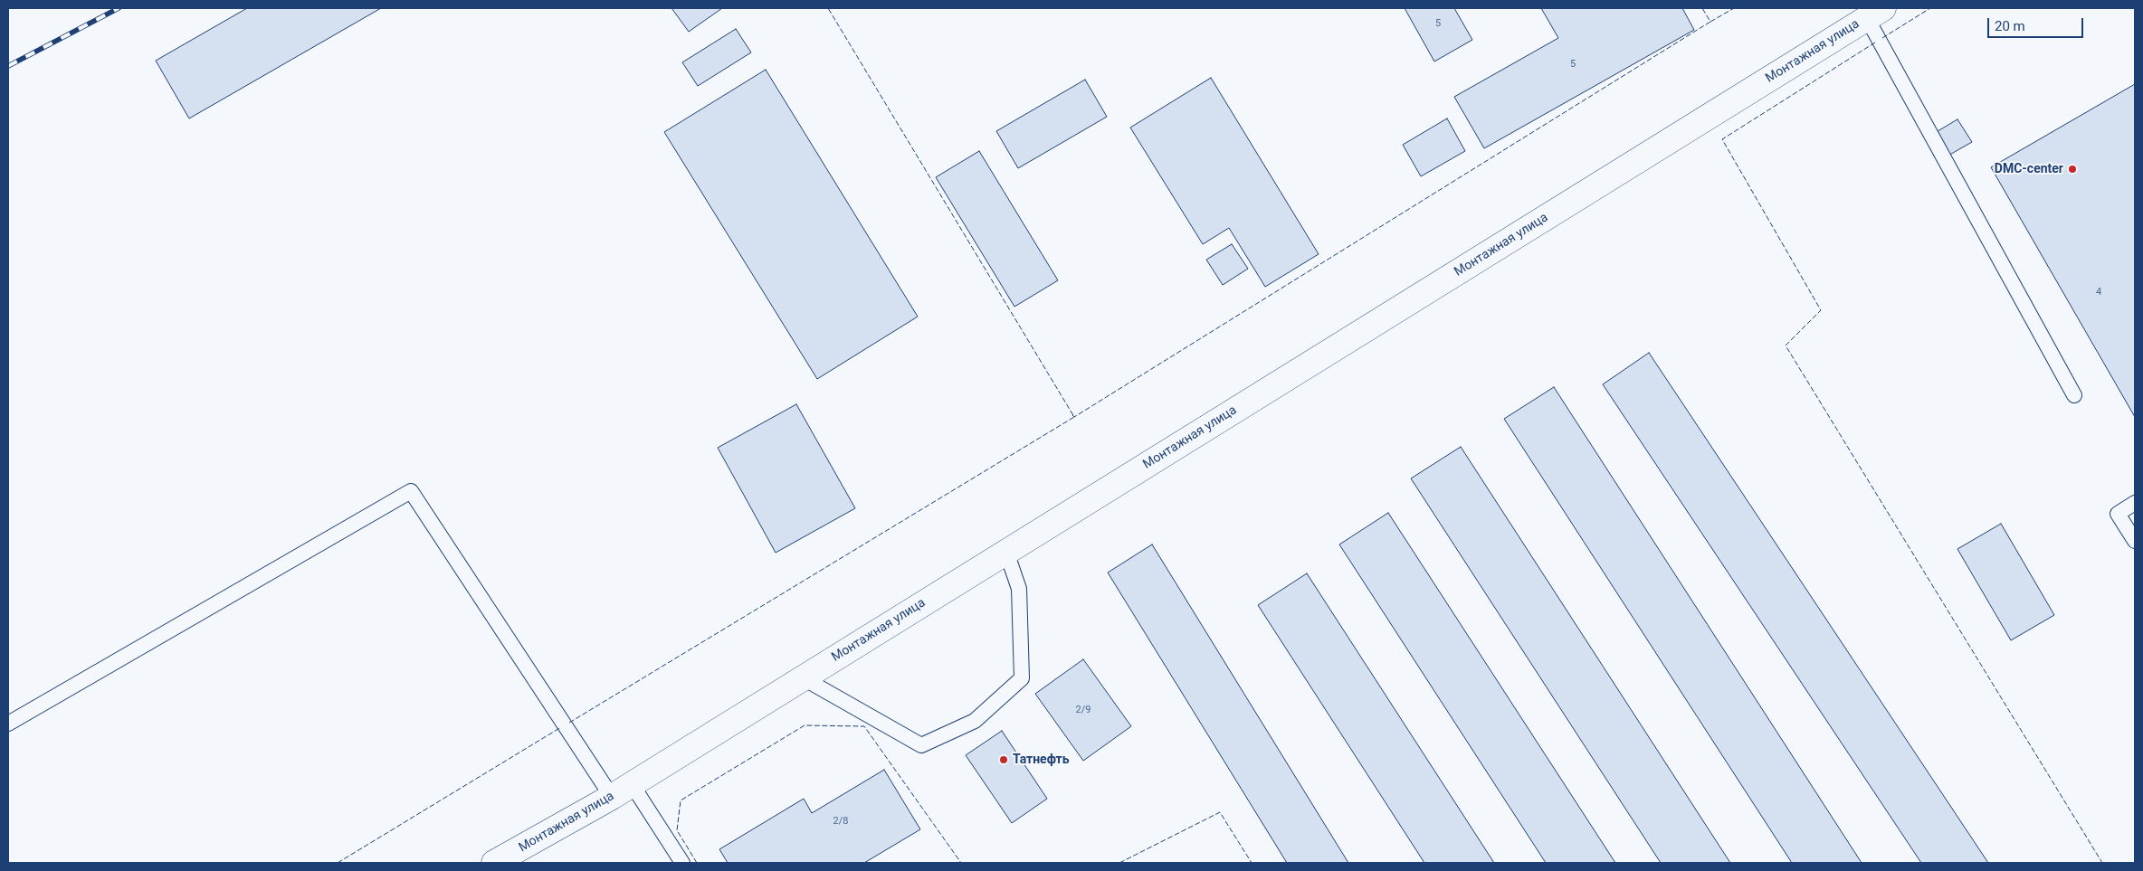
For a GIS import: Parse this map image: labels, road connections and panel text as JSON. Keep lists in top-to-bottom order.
{
  "streets": {
    "street": ["Монтажная улица"]
  },
  "places": ["DMC-center", "Татнефть"],
  "house_numbers": [
    "5",
    "5",
    "4",
    "2/9",
    "2/8"
  ],
  "scale_bar": "20 m"
}
